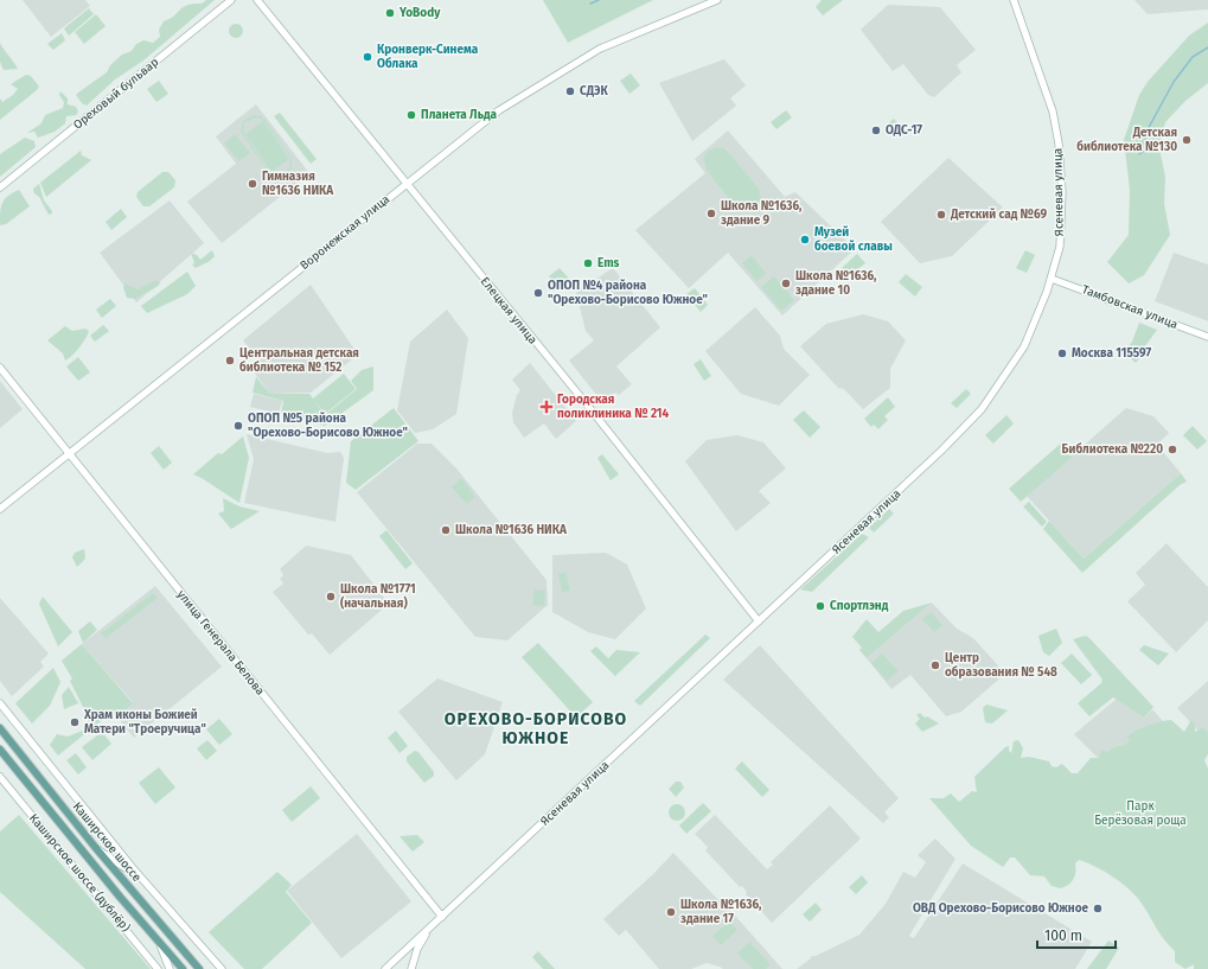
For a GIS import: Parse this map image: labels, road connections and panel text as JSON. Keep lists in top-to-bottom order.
{
  "streets": {
    "main road": ["Каширское шоссе"],
    "street": [
      "Ореховый бульвар",
      "Ясеневая улица",
      "Воронежская улица",
      "Тамбовская улица",
      "Елецкая улица",
      "улица Генерала Белова",
      "Каширское шоссе (дублёр)"
    ]
  },
  "crossings": [
    ["Ясеневая улица", "Тамбовская улица"],
    ["Ясеневая улица", "Елецкая улица"],
    ["Ясеневая улица", "улица Генерала Белова"],
    ["Воронежская улица", "Елецкая улица"],
    ["Воронежская улица", "улица Генерала Белова"]
  ],
  "districts": ["ОРЕХОВО-БОРИСОВО ЮЖНОЕ"],
  "parks": ["Парк Берёзовая роща"],
  "places": {
    "other": [
      "YoBody",
      "Кронверк-Синема Облака",
      "СДЭК",
      "Планета Льда",
      "ОДС-17",
      "Детская библиотека №130",
      "Гимназия №1636 НИКА",
      "Школа №1636, здание 9",
      "Детский сад №69",
      "Музей боевой славы",
      "Ems",
      "Школа №1636, здание 10",
      "ОПОП №4 района \"Орехово-Борисово Южное\"",
      "Москва 115597",
      "Центральная детская библиотека № 152",
      "ОПОП №5 района \"Орехово-Борисово Южное\"",
      "Библиотека №220",
      "Школа №1636 НИКА",
      "Школа №1771 (начальная)",
      "Спортлэнд",
      "Центр образования № 548",
      "Храм иконы Божией Матери \"Троeручица\"",
      "ОВД Орехово-Борисово Южное",
      "Школа №1636, здание 17"
    ],
    "health": ["Городская поликлиника № 214"]
  },
  "scale_bar": "100 m"
}
